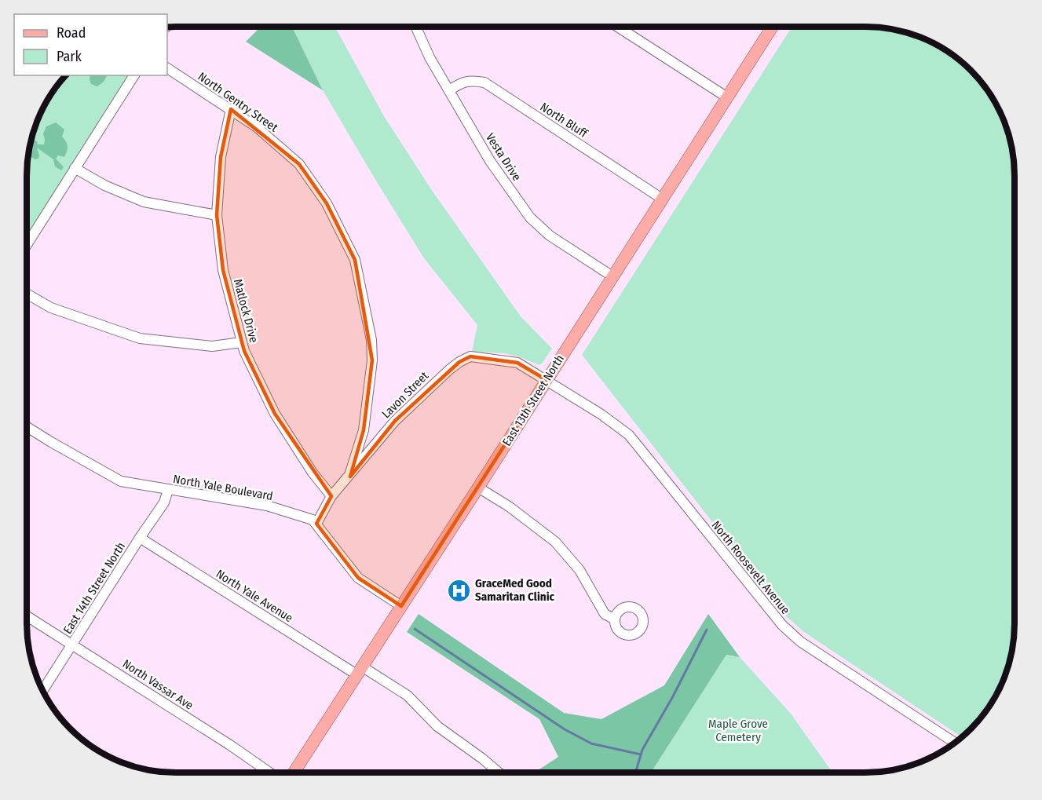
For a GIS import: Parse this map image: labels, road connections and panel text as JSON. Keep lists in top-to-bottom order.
{
  "streets": {
    "main road": ["East 13th Street North"],
    "street": [
      "North Gentry Street",
      "North Bluff",
      "Vesta Drive",
      "Matlock Drive",
      "Lavon Street",
      "North Yale Boulevard",
      "North Roosevelt Avenue",
      "East 14th Street North",
      "North Yale Avenue",
      "North Vassar Ave"
    ]
  },
  "crossings": [
    ["North Gentry Street", "Matlock Drive"],
    ["North Gentry Street", "Lavon Street"],
    ["North Bluff", "Vesta Drive"],
    ["North Bluff", "East 13th Street North"],
    ["Vesta Drive", "East 13th Street North"],
    ["Matlock Drive", "Lavon Street"],
    ["Lavon Street", "East 13th Street North"],
    ["Lavon Street", "North Yale Boulevard"],
    ["Lavon Street", "North Roosevelt Avenue"],
    ["East 13th Street North", "North Yale Boulevard"],
    ["East 13th Street North", "North Roosevelt Avenue"],
    ["East 13th Street North", "North Yale Avenue"],
    ["North Yale Boulevard", "East 14th Street North"],
    ["East 14th Street North", "North Yale Avenue"],
    ["East 14th Street North", "North Vassar Ave"]
  ],
  "parks": ["Maple Grove Cemetery"],
  "places": {
    "hospital": ["GraceMed Good Samaritan Clinic"]
  },
  "legend": ["Road", "Park"]
}
